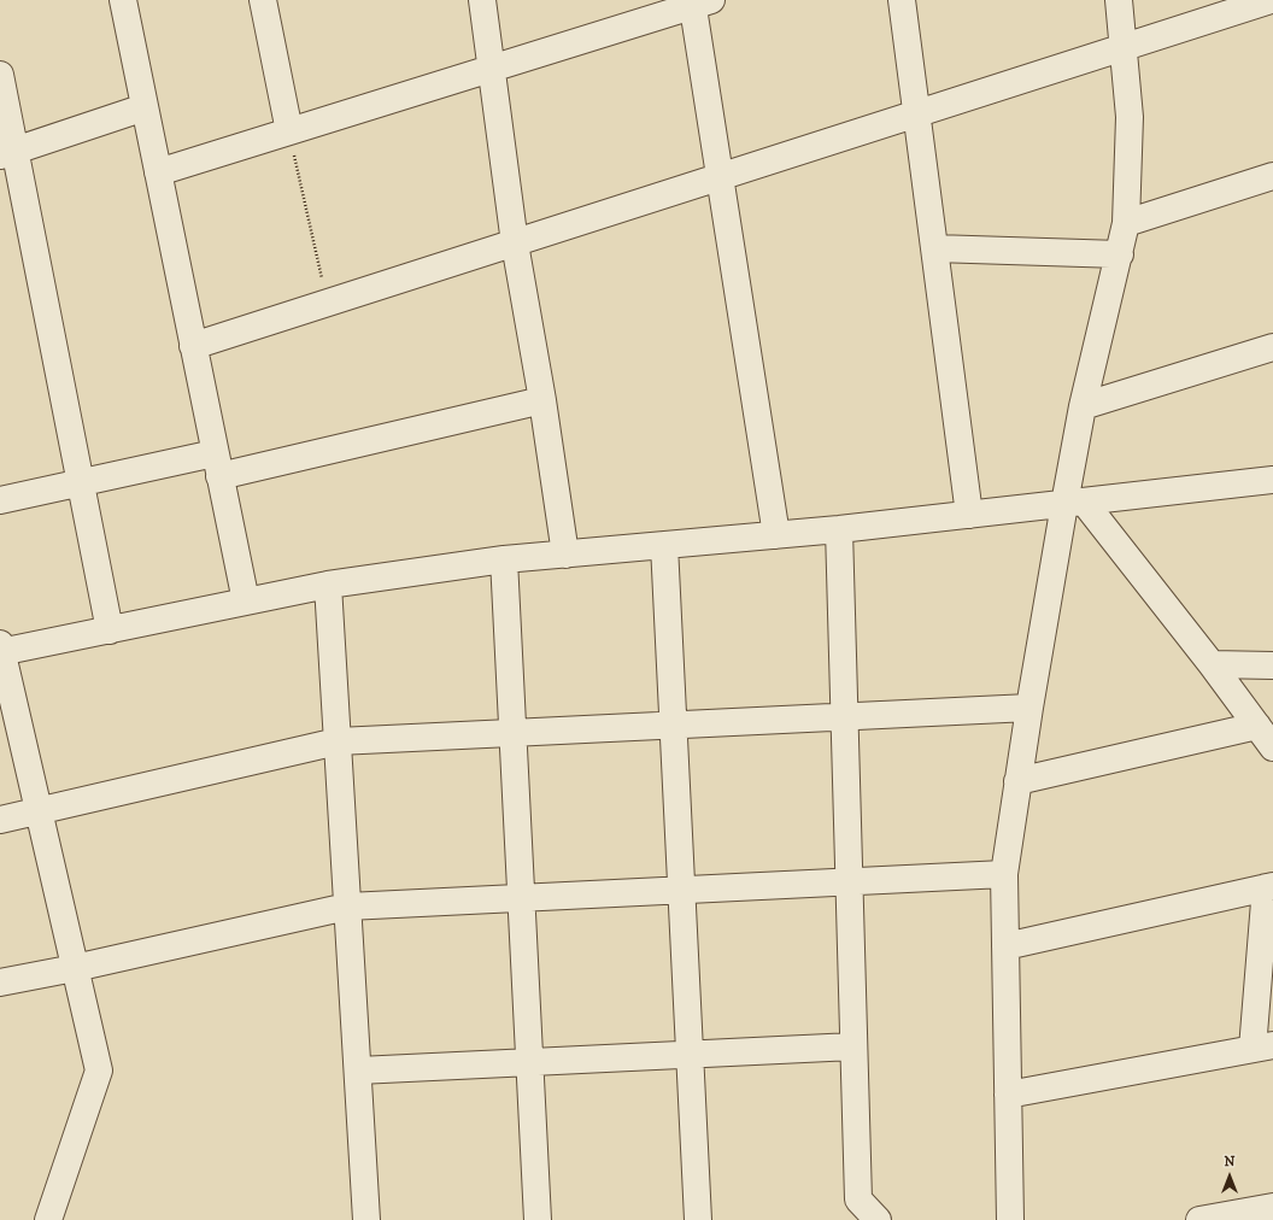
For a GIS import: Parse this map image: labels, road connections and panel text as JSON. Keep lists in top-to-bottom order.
{
  "north": "top"
}
